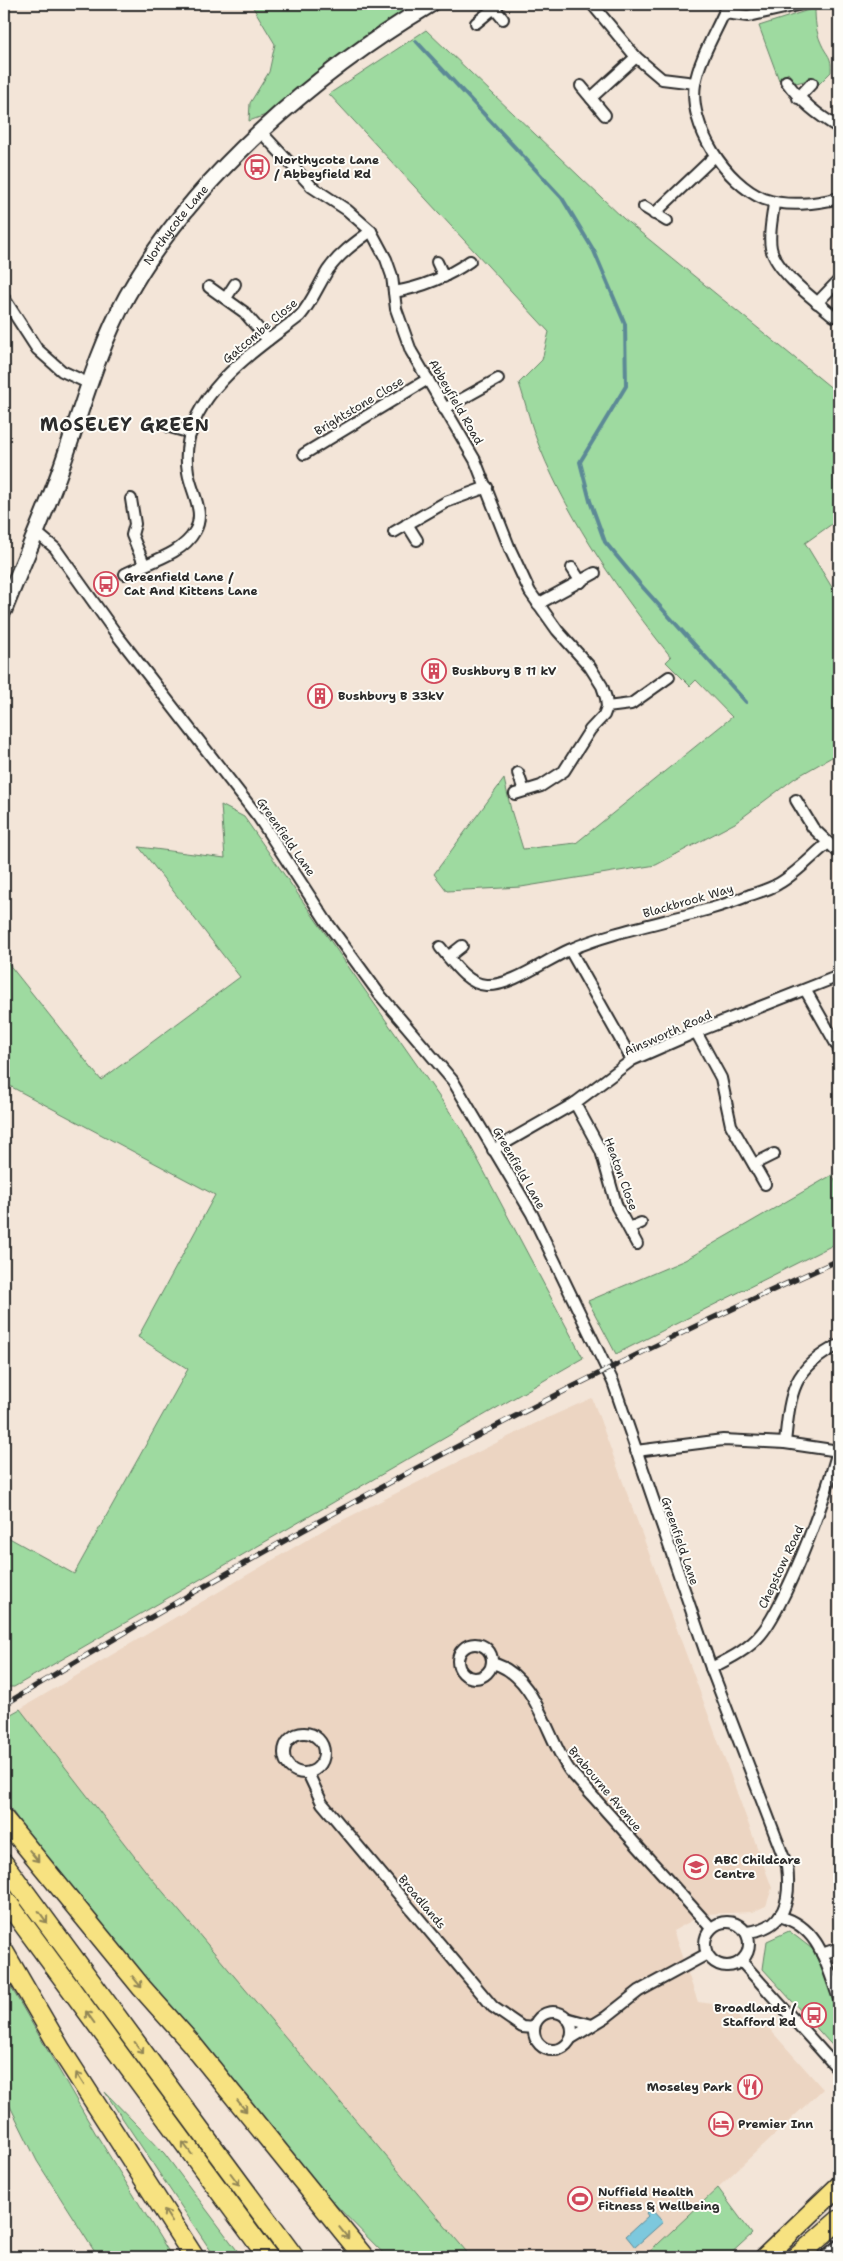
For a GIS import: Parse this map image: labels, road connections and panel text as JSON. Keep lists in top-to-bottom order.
{
  "streets": {
    "street": [
      "Northycote Lane",
      "Gatcombe Close",
      "Abbeyfield Road",
      "Brightstone Close",
      "Greenfield Lane",
      "Blackbrook Way",
      "Ainsworth Road",
      "Heaton Close",
      "Chepstow Road",
      "Brabourne Avenue",
      "Broadlands"
    ]
  },
  "crossings": [
    ["Northycote Lane", "Abbeyfield Road"],
    ["Northycote Lane", "Greenfield Lane"],
    ["Gatcombe Close", "Abbeyfield Road"],
    ["Abbeyfield Road", "Brightstone Close"],
    ["Greenfield Lane", "Ainsworth Road"],
    ["Greenfield Lane", "Chepstow Road"],
    ["Ainsworth Road", "Heaton Close"]
  ],
  "districts": ["MOSELEY GREEN"],
  "places": {
    "bus stop": ["Northycote Lane / Abbeyfield Rd", "Greenfield Lane / Cat And Kittens Lane", "Broadlands / Stafford Rd"],
    "building": ["Bushbury B 11 kV", "Bushbury B 33kV"],
    "school or university": ["ABC Childcare Centre"],
    "restaurant": ["Moseley Park"],
    "hotel": ["Premier Inn"],
    "sports": ["Nuffield Health Fitness & Wellbeing"]
  }
}
